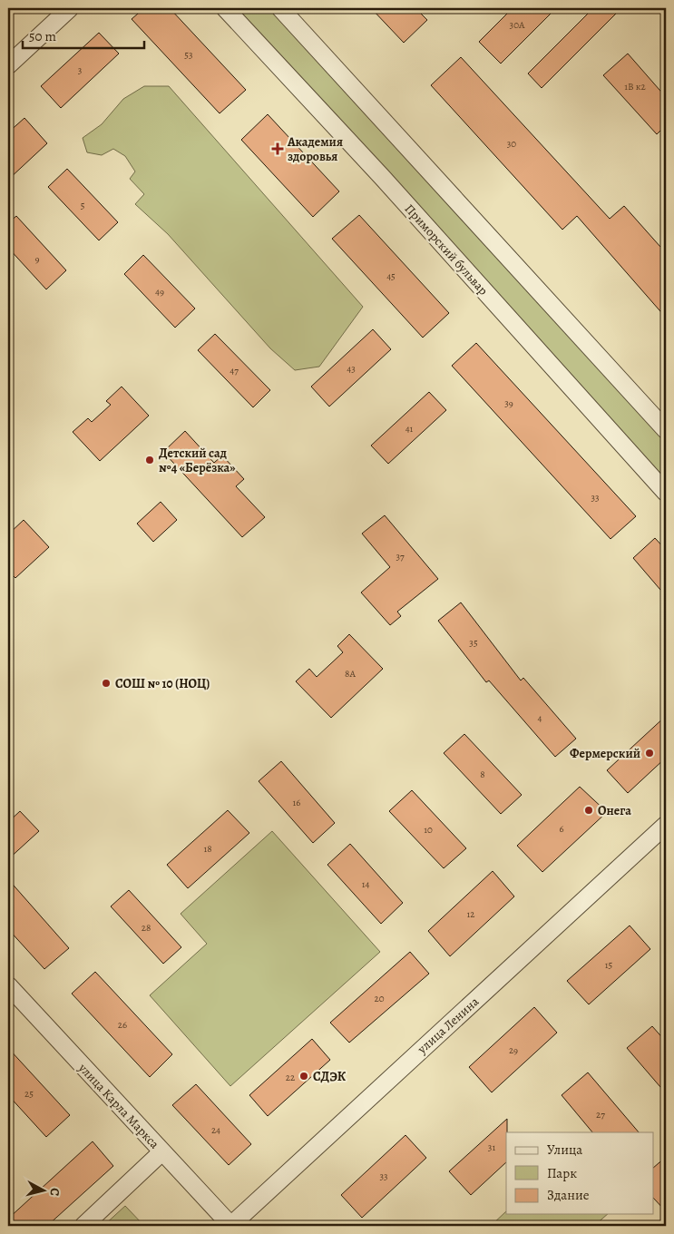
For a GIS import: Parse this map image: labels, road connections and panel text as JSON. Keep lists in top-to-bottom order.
{
  "streets": {
    "street": ["Приморский бульвар", "улица Ленина", "улица Карла Маркса"]
  },
  "crossings": [
    ["улица Ленина", "улица Карла Маркса"]
  ],
  "places": {
    "health": ["Академия здоровья"],
    "other": [
      "Детский сад №4 «Берёзка»",
      "СОШ № 10 (НОЦ)",
      "Фермерский",
      "Онега",
      "СДЭК"
    ]
  },
  "house_numbers": [
    "30А",
    "53",
    "3",
    "1В к2",
    "30",
    "5",
    "9",
    "45",
    "49",
    "43",
    "47",
    "39",
    "41",
    "33",
    "37",
    "35",
    "8А",
    "4",
    "8",
    "16",
    "6",
    "10",
    "18",
    "14",
    "12",
    "28",
    "15",
    "20",
    "26",
    "29",
    "22",
    "25",
    "27",
    "24",
    "31",
    "33"
  ],
  "legend": ["Улица", "Парк", "Здание"],
  "scale_bar": "50 m",
  "north": "right"
}
